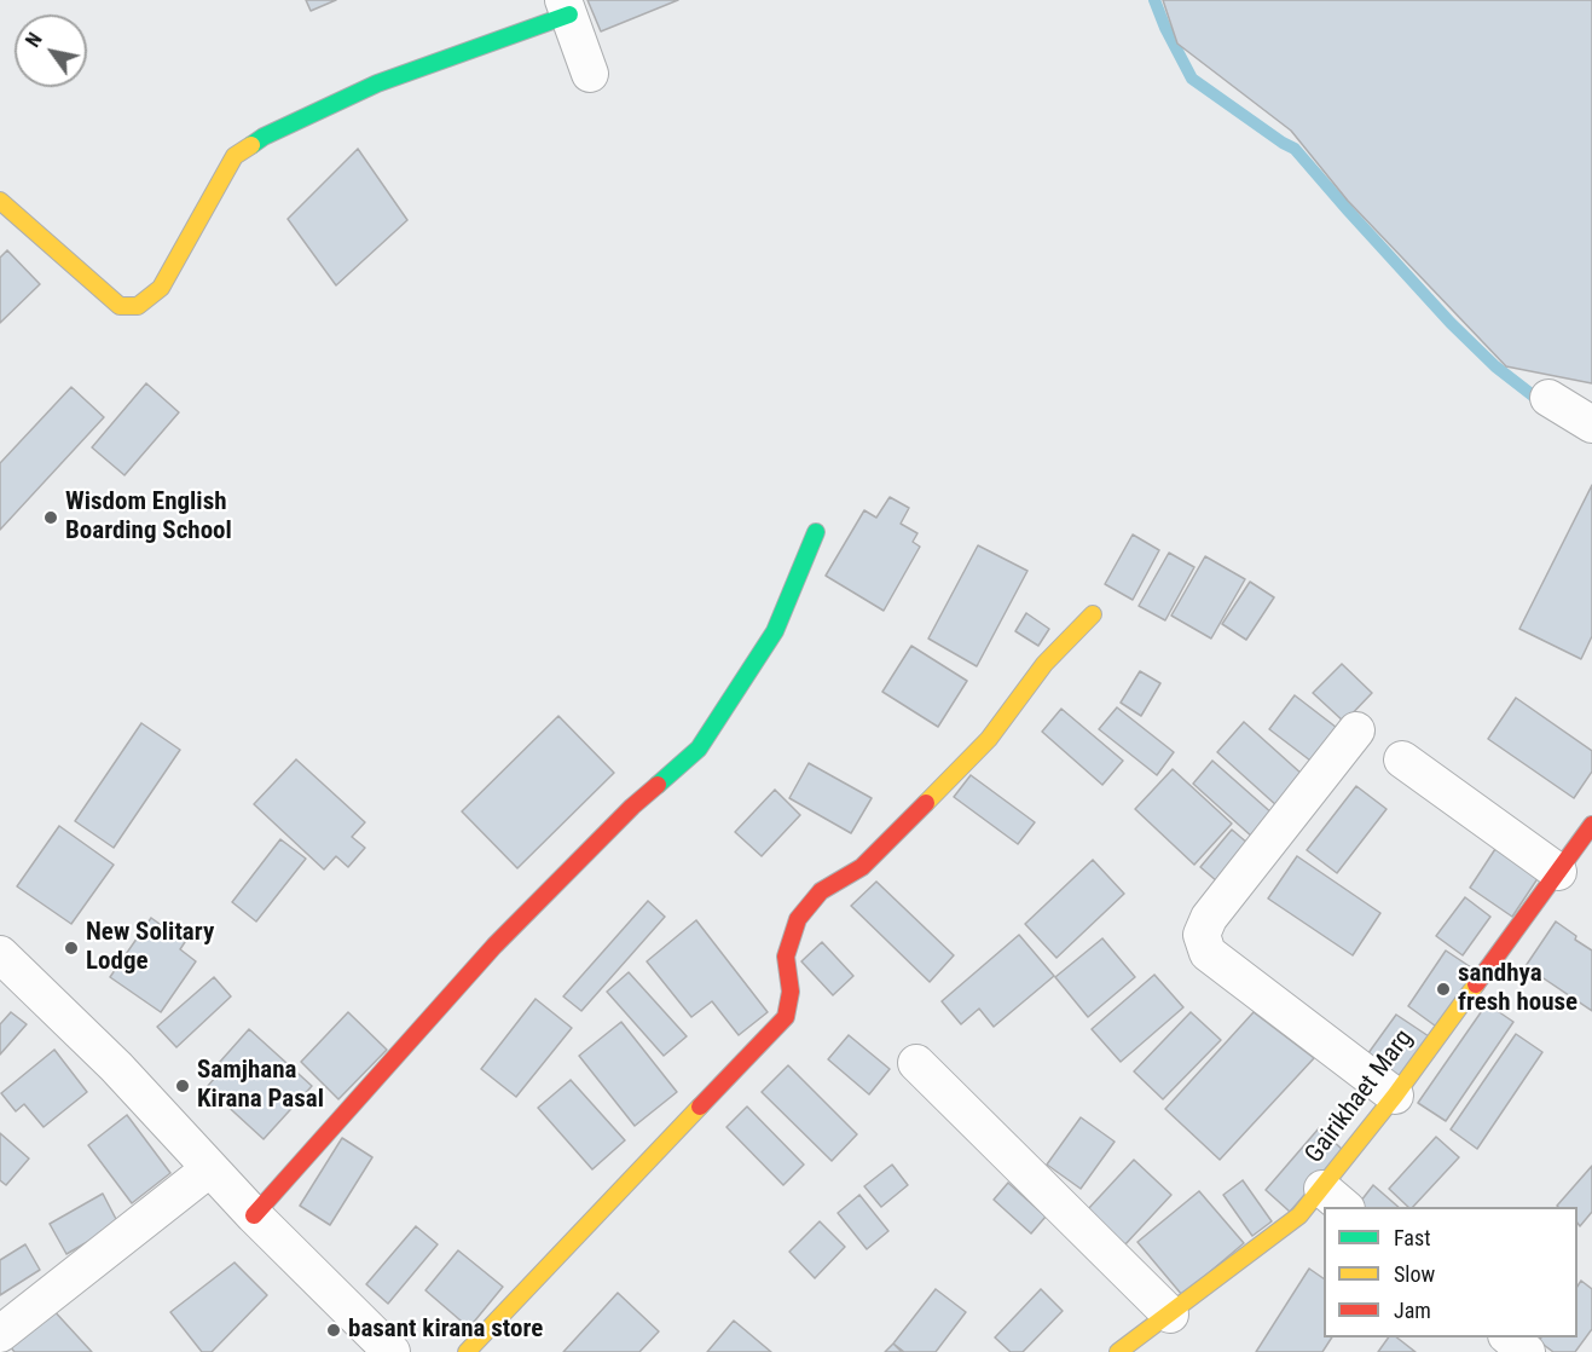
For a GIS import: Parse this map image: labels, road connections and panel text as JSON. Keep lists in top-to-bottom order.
{
  "streets": {
    "street": ["Gairikhaet Marg"]
  },
  "places": [
    "Wisdom English Boarding School",
    "New Solitary Lodge",
    "sandhya fresh house",
    "Samjhana Kirana Pasal",
    "basant kirana store"
  ],
  "legend": ["Fast", "Slow", "Jam"],
  "north": "top left"
}
